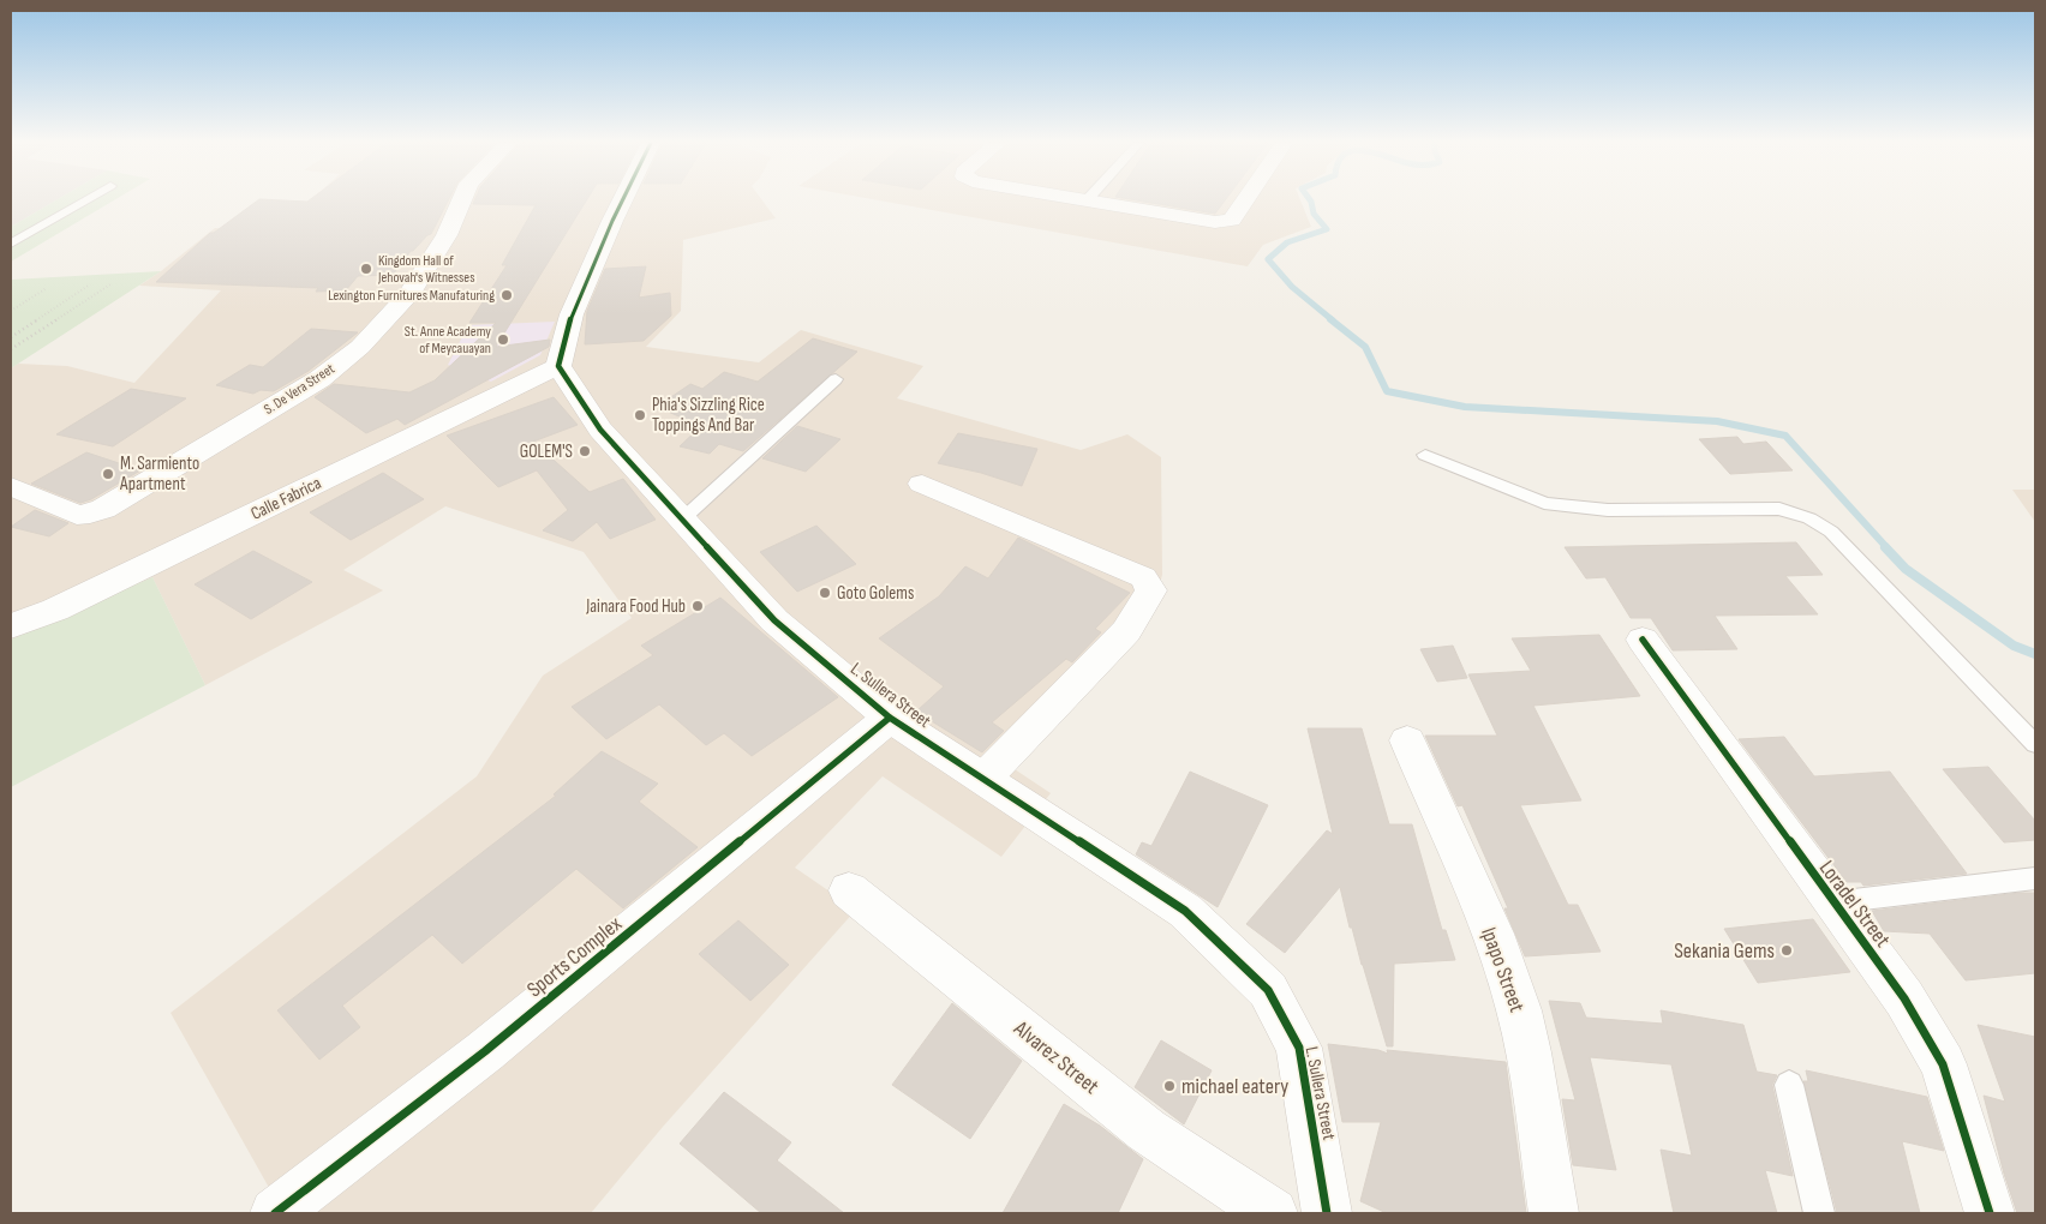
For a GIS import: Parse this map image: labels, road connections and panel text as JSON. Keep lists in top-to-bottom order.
{
  "streets": {
    "street": [
      "S. De Vera Street",
      "Calle Fabrica",
      "L. Sullera Street",
      "Loradel Street",
      "Sports Complex",
      "Ipapo Street",
      "Alvarez Street"
    ]
  },
  "crossings": [
    ["Calle Fabrica", "L. Sullera Street"],
    ["L. Sullera Street", "Sports Complex"]
  ],
  "places": [
    "Kingdom Hall of Jehovah's Witnesses",
    "Lexington Furnitures Manufaturing",
    "St. Anne Academy of Meycauayan",
    "Phia's Sizzling Rice Toppings And Bar",
    "GOLEM'S",
    "M. Sarmiento Apartment",
    "Goto Golems",
    "Jainara Food Hub",
    "Sekania Gems",
    "michael eatery"
  ]
}
